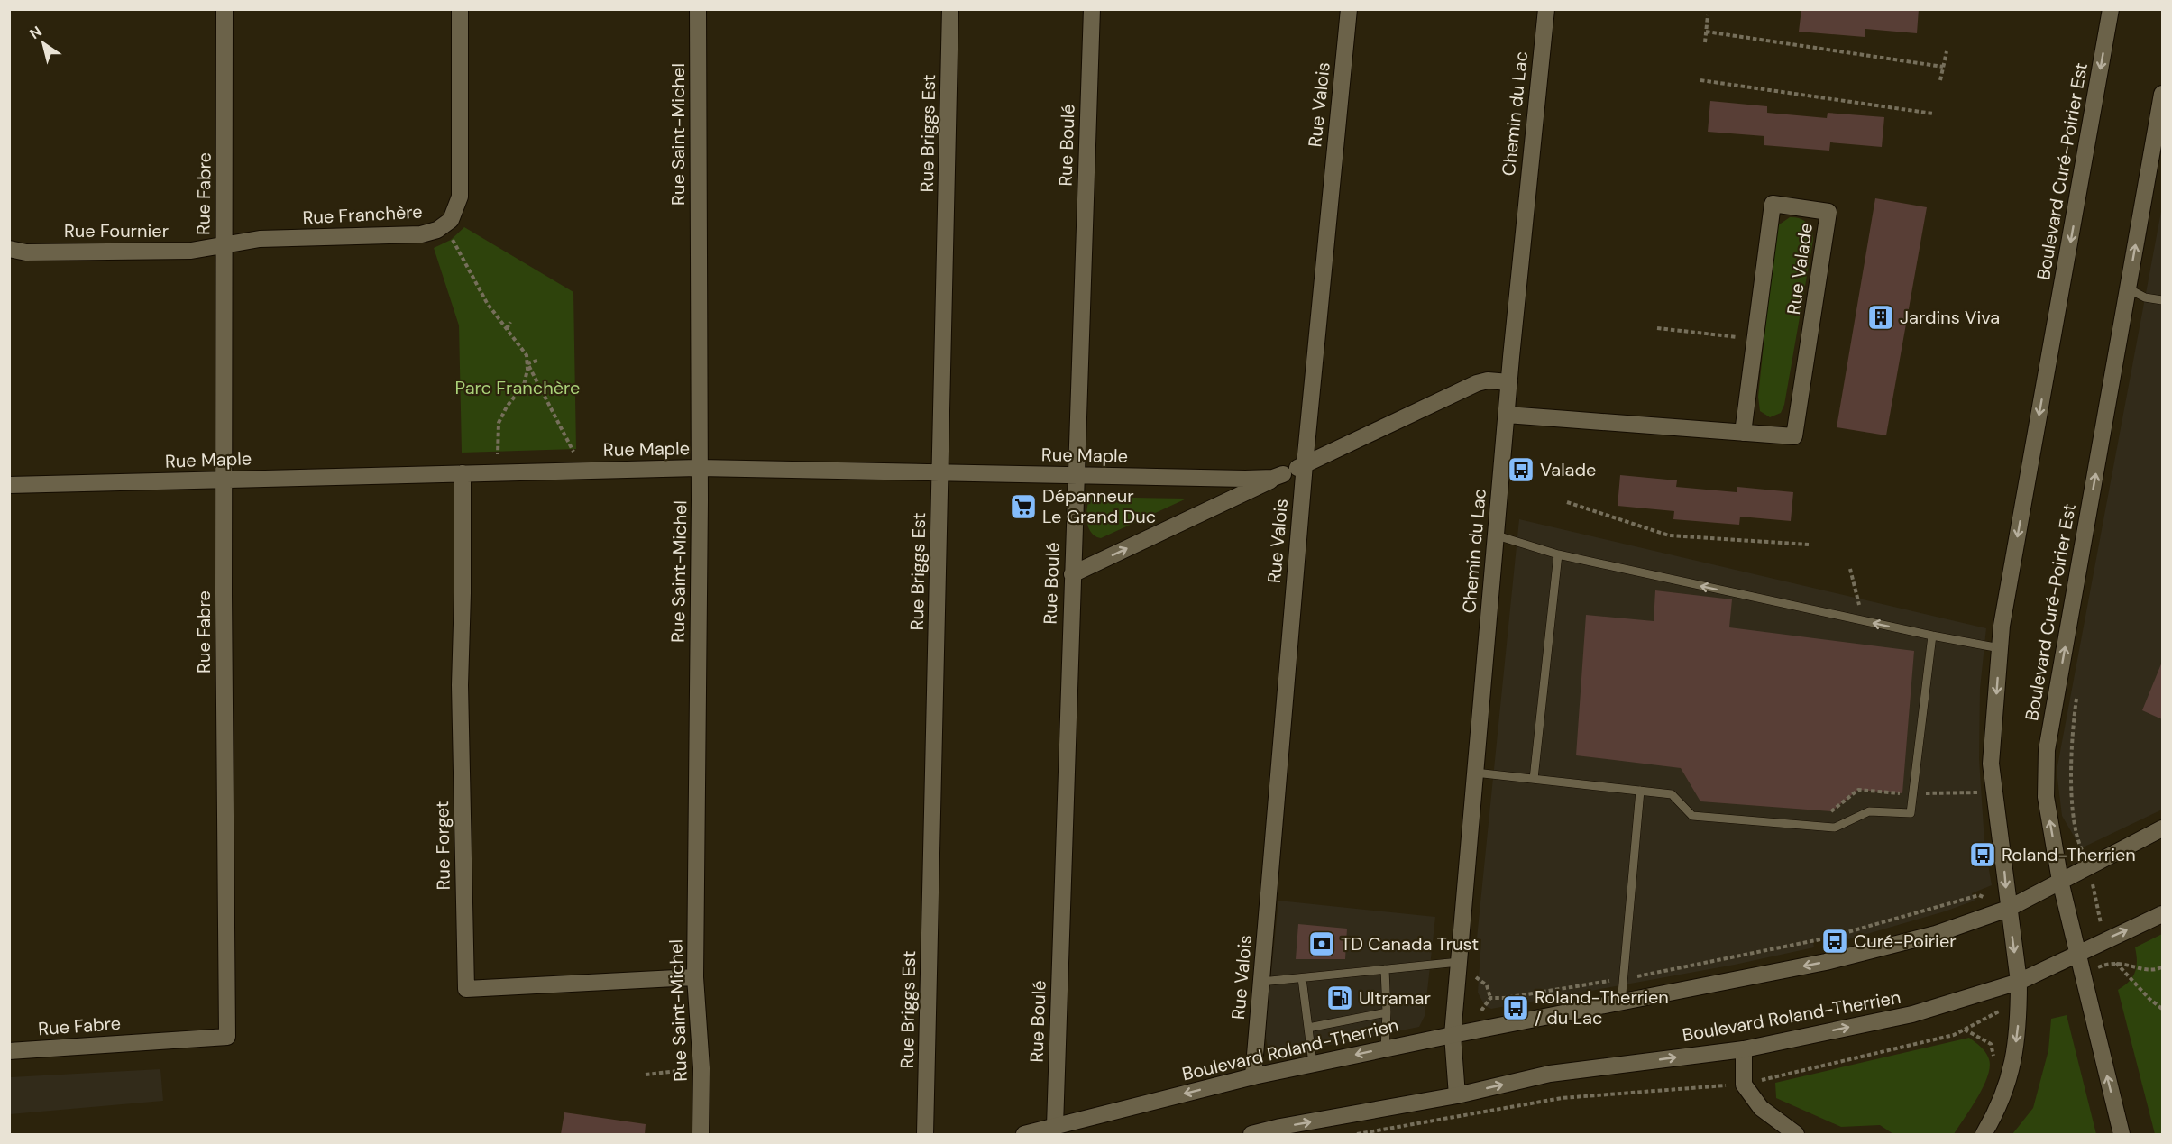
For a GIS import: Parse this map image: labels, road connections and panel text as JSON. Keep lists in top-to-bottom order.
{
  "streets": {
    "street": [
      "Rue Valois",
      "Chemin du Lac",
      "Rue Briggs Est",
      "Rue Saint-Michel",
      "Rue Boulé",
      "Boulevard Curé-Poirier Est",
      "Rue Fabre",
      "Rue Franchère",
      "Rue Fournier",
      "Rue Valade",
      "Rue Maple",
      "Rue Forget",
      "Boulevard Roland-Therrien"
    ]
  },
  "crossings": [
    ["Rue Valois", "Rue Maple"],
    ["Rue Valois", "Boulevard Roland-Therrien"],
    ["Chemin du Lac", "Rue Valade"],
    ["Chemin du Lac", "Rue Maple"],
    ["Chemin du Lac", "Boulevard Roland-Therrien"],
    ["Rue Briggs Est", "Rue Maple"],
    ["Rue Saint-Michel", "Rue Maple"],
    ["Rue Saint-Michel", "Rue Forget"],
    ["Rue Boulé", "Rue Maple"],
    ["Rue Boulé", "Boulevard Roland-Therrien"],
    ["Boulevard Curé-Poirier Est", "Boulevard Roland-Therrien"],
    ["Rue Fabre", "Rue Franchère"],
    ["Rue Fabre", "Rue Fournier"],
    ["Rue Fabre", "Rue Maple"],
    ["Rue Franchère", "Rue Fournier"],
    ["Rue Maple", "Rue Forget"]
  ],
  "parks": ["Parc Franchère"],
  "places": {
    "building": ["Jardins Viva"],
    "bus stop": [
      "Valade",
      "Roland-Therrien",
      "Curé-Poirier",
      "Roland-Therrien / du Lac"
    ],
    "supermarket": ["Dépanneur Le Grand Duc"],
    "bank": ["TD Canada Trust"],
    "fuel station": ["Ultramar"]
  },
  "north": "top left"
}
